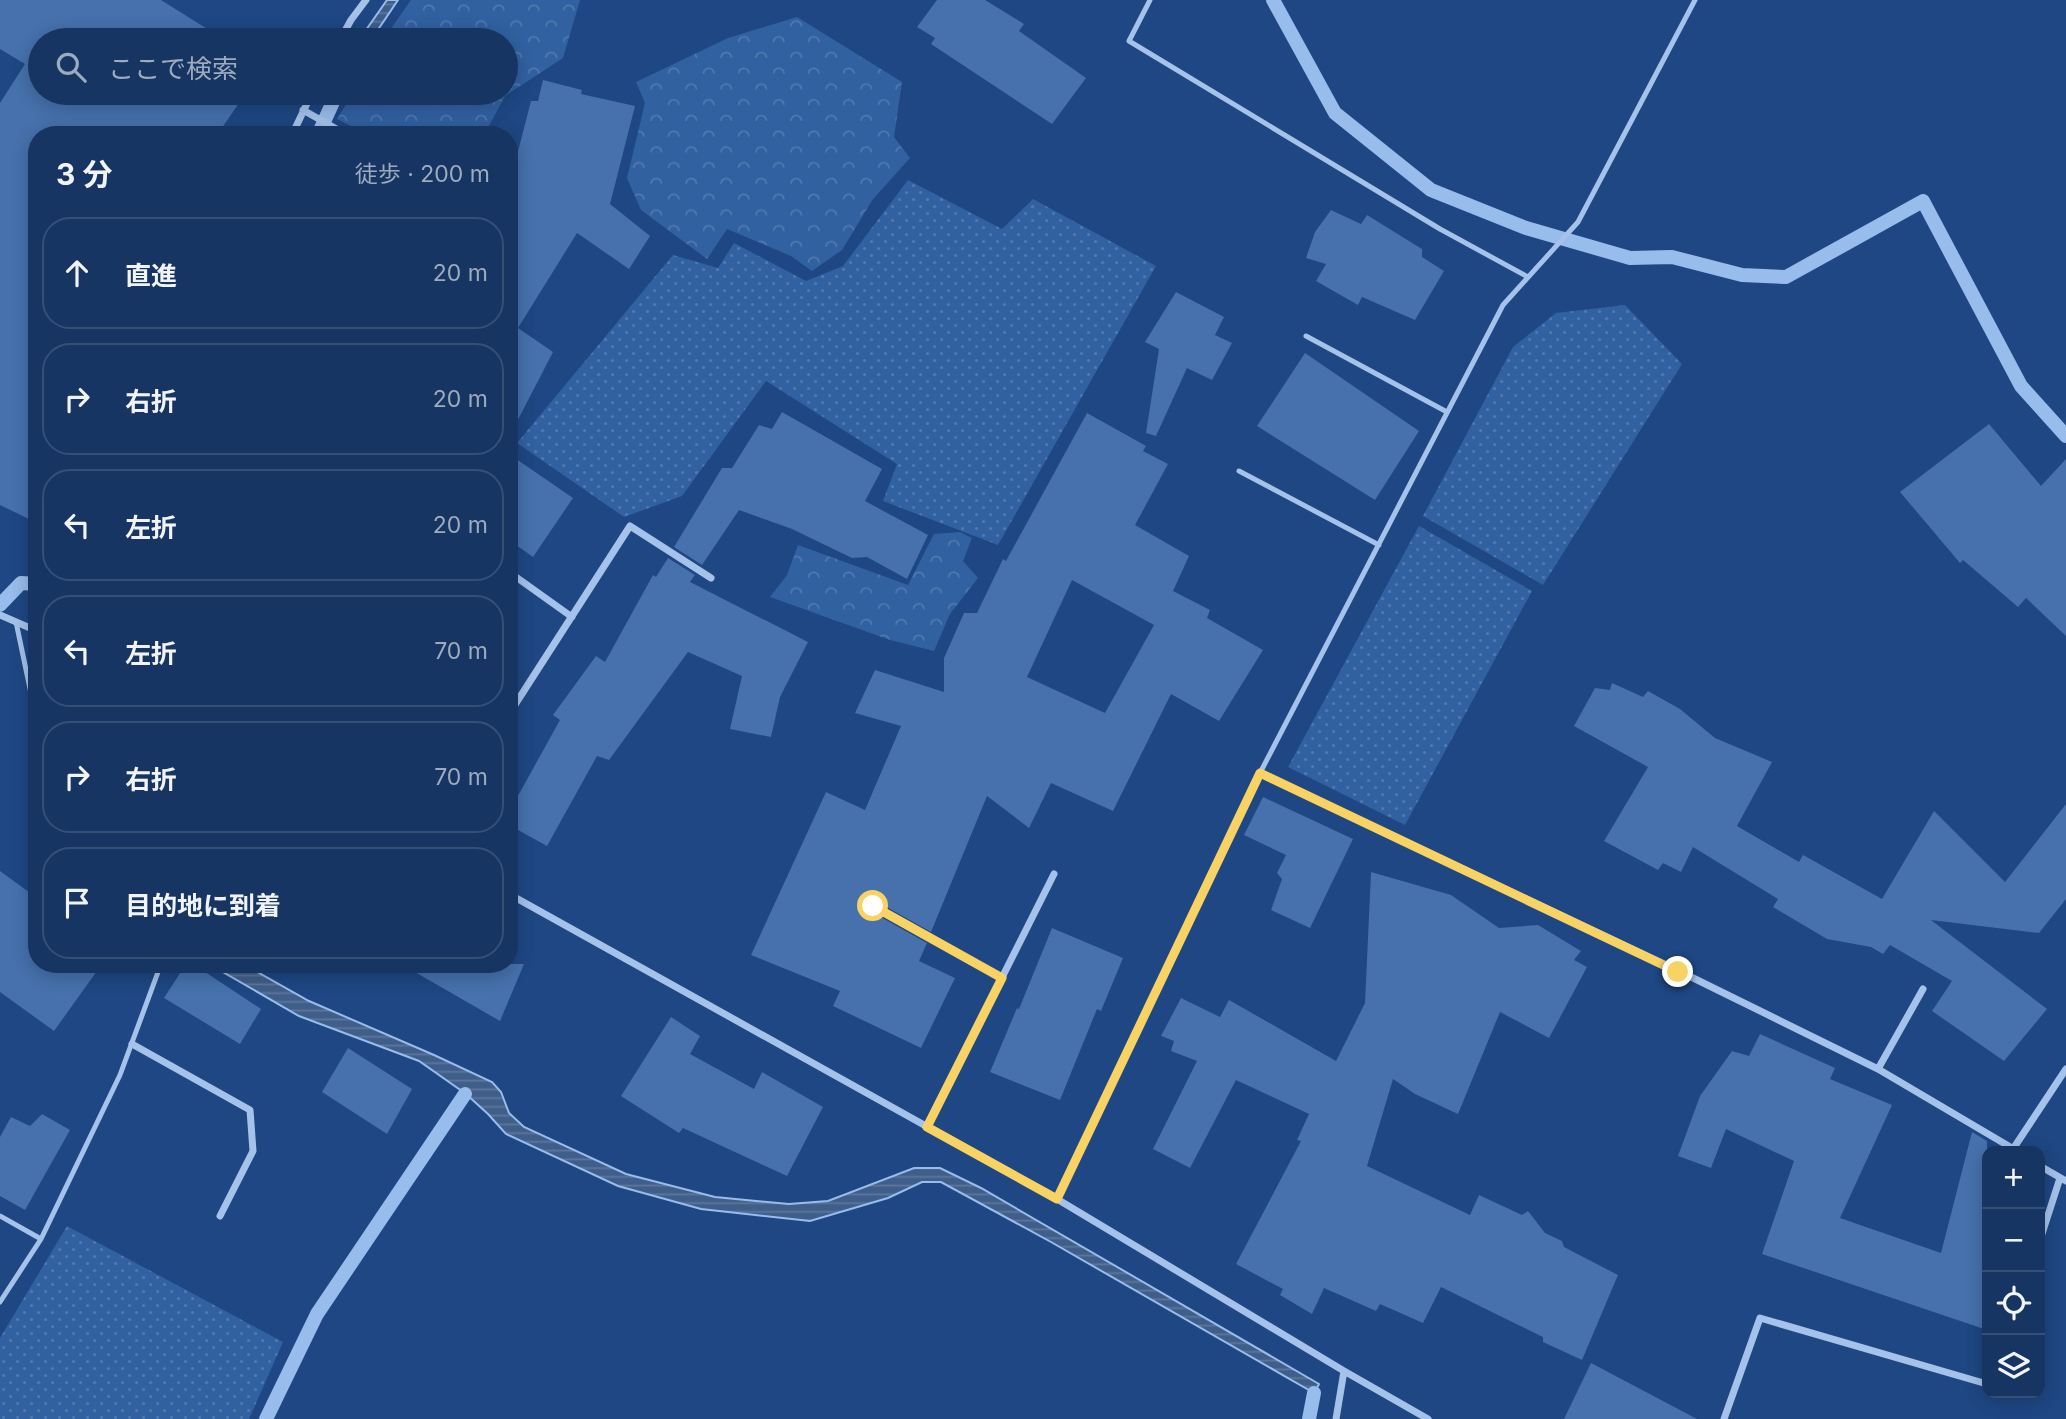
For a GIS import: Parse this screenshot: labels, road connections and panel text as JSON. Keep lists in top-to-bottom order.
{
  "page": {
    "search": "ここで検索",
    "heading": ["3 分", "徒歩 · 200 m"],
    "list": [
      ["直進", "20 m"],
      ["右折", "20 m"],
      ["左折", "20 m"],
      ["左折", "70 m"],
      ["右折", "70 m"],
      "目的地に到着"
    ],
    "map_buttons": ["+", "−"]
  }
}
